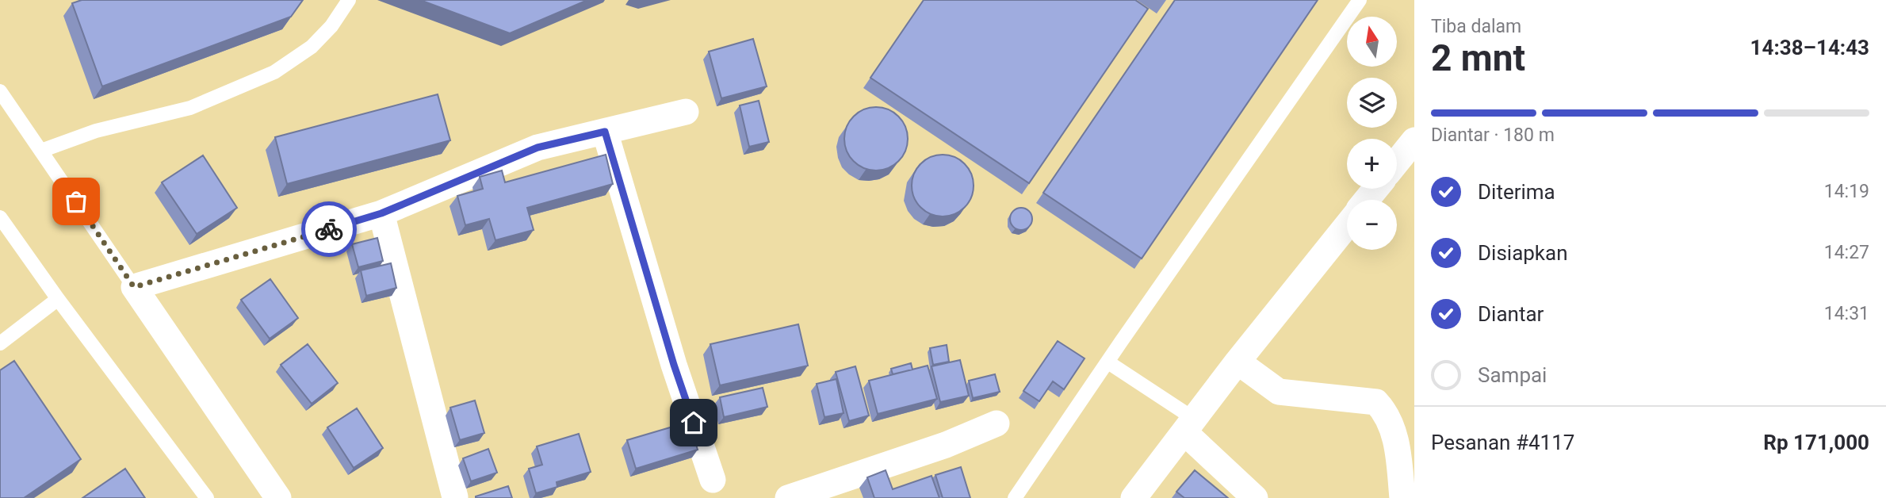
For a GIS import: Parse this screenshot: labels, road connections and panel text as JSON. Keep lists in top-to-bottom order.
{
  "north": "top",
  "page": {
    "heading": ["2 mnt", "Tiba dalam", "14:38–14:43"],
    "panel": ["Pesanan #4117", "Rp 171,000"],
    "map_buttons": ["+", "−"],
    "bar": "Diantar · 180 m",
    "list": [
      ["Diterima", "14:19"],
      ["Disiapkan", "14:27"],
      ["Diantar", "14:31"],
      "Sampai"
    ]
  }
}
